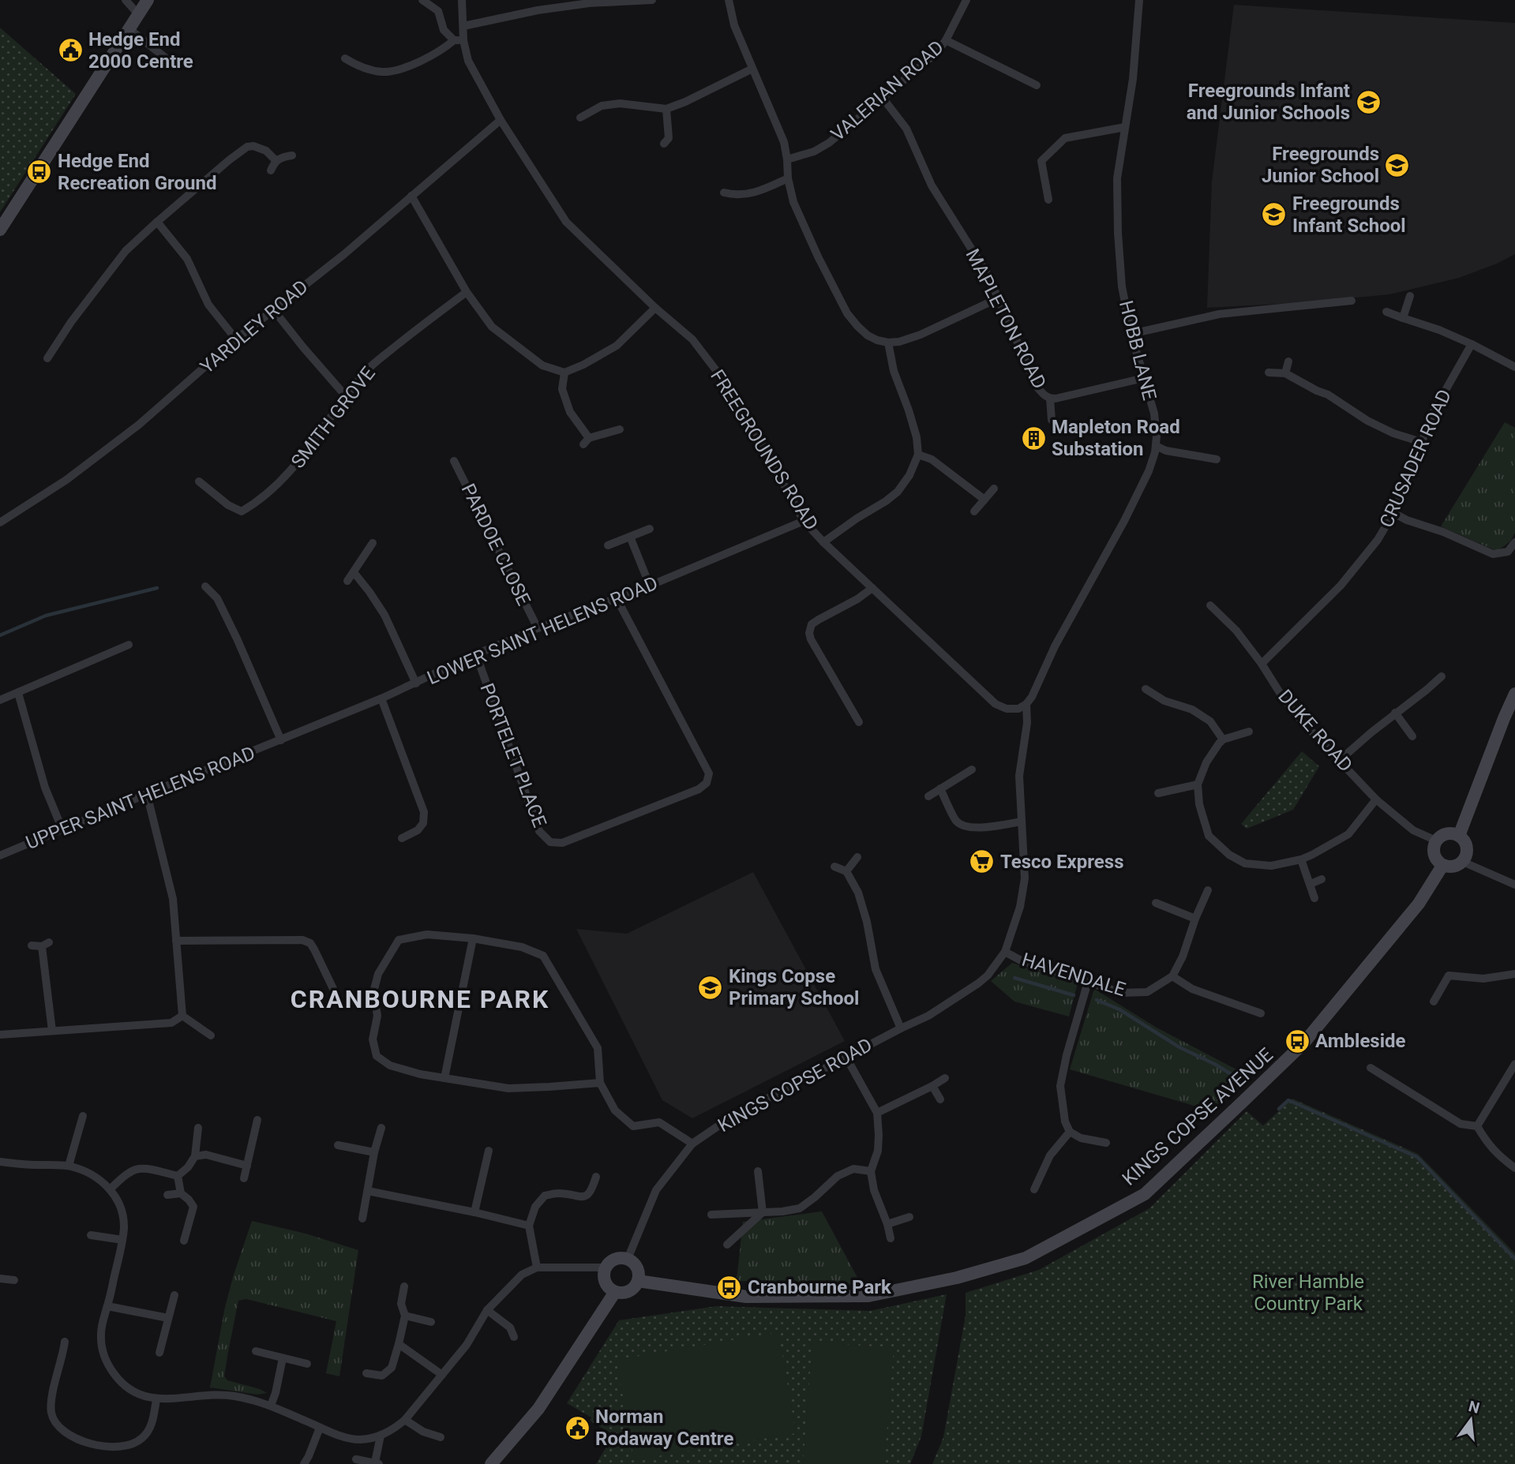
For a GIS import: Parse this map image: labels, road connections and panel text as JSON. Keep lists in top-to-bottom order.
{
  "streets": {
    "street": [
      "VALERIAN ROAD",
      "MAPLETON ROAD",
      "YARDLEY ROAD",
      "HOBB LANE",
      "SMITH GROVE",
      "FREEGROUNDS ROAD",
      "CRUSADER ROAD",
      "PARDOE CLOSE",
      "LOWER SAINT HELENS ROAD",
      "DUKE ROAD",
      "PORTELET PLACE",
      "UPPER SAINT HELENS ROAD",
      "HAVENDALE",
      "KINGS COPSE ROAD",
      "KINGS COPSE AVENUE"
    ]
  },
  "crossings": [
    ["VALERIAN ROAD", "MAPLETON ROAD"],
    ["MAPLETON ROAD", "HOBB LANE"],
    ["YARDLEY ROAD", "FREEGROUNDS ROAD"],
    ["HOBB LANE", "FREEGROUNDS ROAD"],
    ["HOBB LANE", "KINGS COPSE ROAD"],
    ["FREEGROUNDS ROAD", "LOWER SAINT HELENS ROAD"],
    ["FREEGROUNDS ROAD", "KINGS COPSE ROAD"],
    ["CRUSADER ROAD", "DUKE ROAD"],
    ["PARDOE CLOSE", "LOWER SAINT HELENS ROAD"],
    ["LOWER SAINT HELENS ROAD", "PORTELET PLACE"],
    ["LOWER SAINT HELENS ROAD", "UPPER SAINT HELENS ROAD"],
    ["DUKE ROAD", "KINGS COPSE AVENUE"],
    ["HAVENDALE", "KINGS COPSE ROAD"],
    ["KINGS COPSE ROAD", "KINGS COPSE AVENUE"]
  ],
  "districts": ["CRANBOURNE PARK"],
  "parks": ["River Hamble Country Park"],
  "places": {
    "public building": ["Hedge End 2000 Centre", "Norman Rodaway Centre"],
    "school or university": [
      "Freegrounds Infant and Junior Schools",
      "Freegrounds Junior School",
      "Freegrounds Infant School",
      "Kings Copse Primary School"
    ],
    "bus stop": ["Hedge End Recreation Ground", "Ambleside", "Cranbourne Park"],
    "building": ["Mapleton Road Substation"],
    "supermarket": ["Tesco Express"]
  },
  "north": "top"
}
